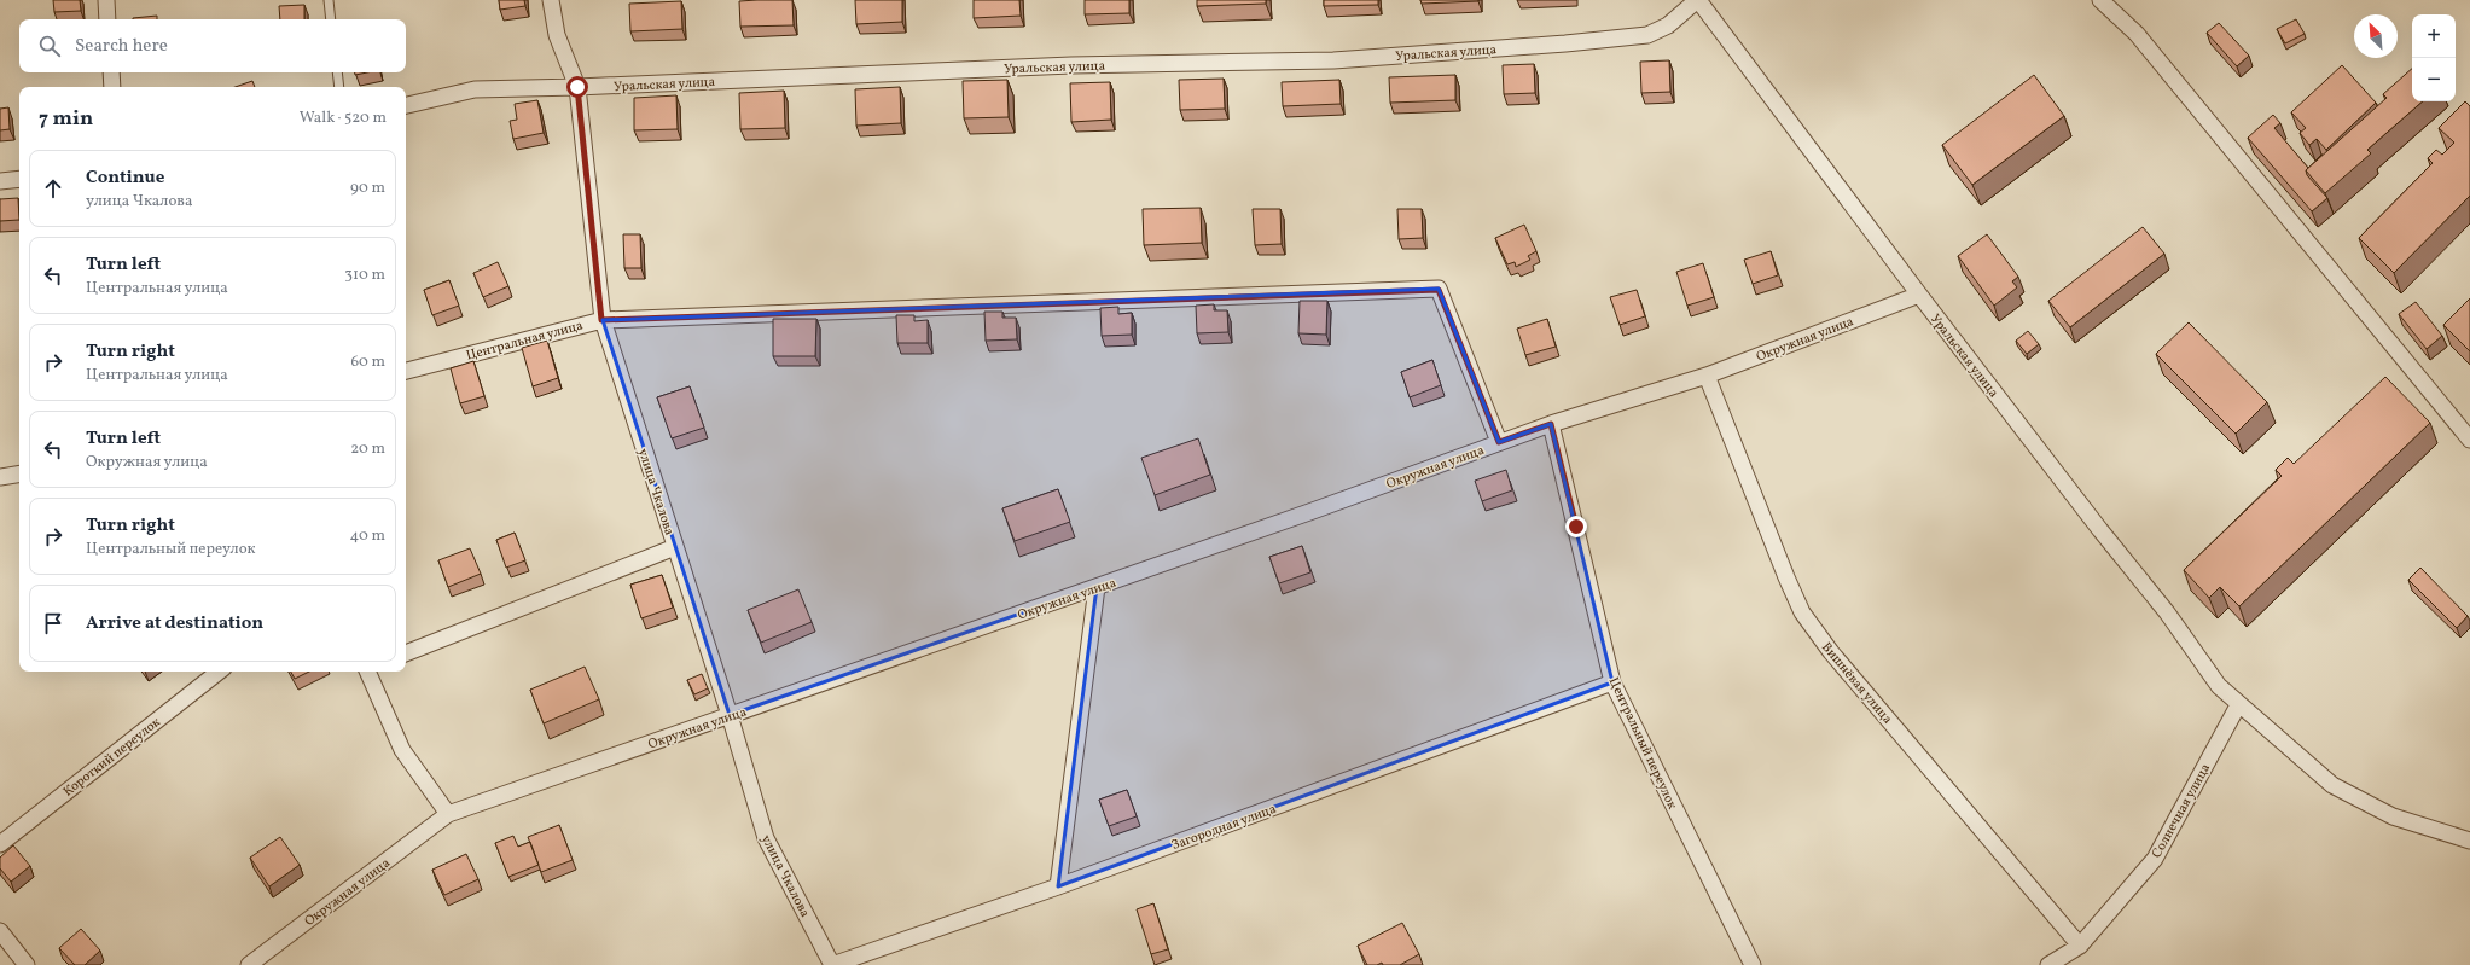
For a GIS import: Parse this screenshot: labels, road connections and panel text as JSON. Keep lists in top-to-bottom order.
{
  "streets": {
    "street": [
      "Уральская улица",
      "Окружная улица",
      "Центральная улица",
      "улица Чкалова",
      "Вишнёвая улица",
      "Центральный переулок",
      "Короткий переулок",
      "Солнечная улица",
      "Загородная улица"
    ]
  },
  "crossings": [
    ["Уральская улица", "Окружная улица"],
    ["Уральская улица", "улица Чкалова"],
    ["Уральская улица", "Солнечная улица"],
    ["Окружная улица", "Центральная улица"],
    ["Окружная улица", "улица Чкалова"],
    ["Окружная улица", "Вишнёвая улица"],
    ["Окружная улица", "Центральный переулок"],
    ["Центральная улица", "улица Чкалова"],
    ["улица Чкалова", "Загородная улица"],
    ["Вишнёвая улица", "Солнечная улица"],
    ["Центральный переулок", "Загородная улица"]
  ],
  "north": "top left",
  "page": {
    "map_buttons": ["+", "−"],
    "search": "Search here",
    "heading": ["7 min", "Walk · 520 m"],
    "list": [
      ["Continue", "улица Чкалова", "90 m"],
      ["Turn left", "Центральная улица", "310 m"],
      ["Turn right", "Центральная улица", "60 m"],
      ["Turn left", "Окружная улица", "20 m"],
      ["Turn right", "Центральный переулок", "40 m"],
      "Arrive at destination"
    ]
  }
}
